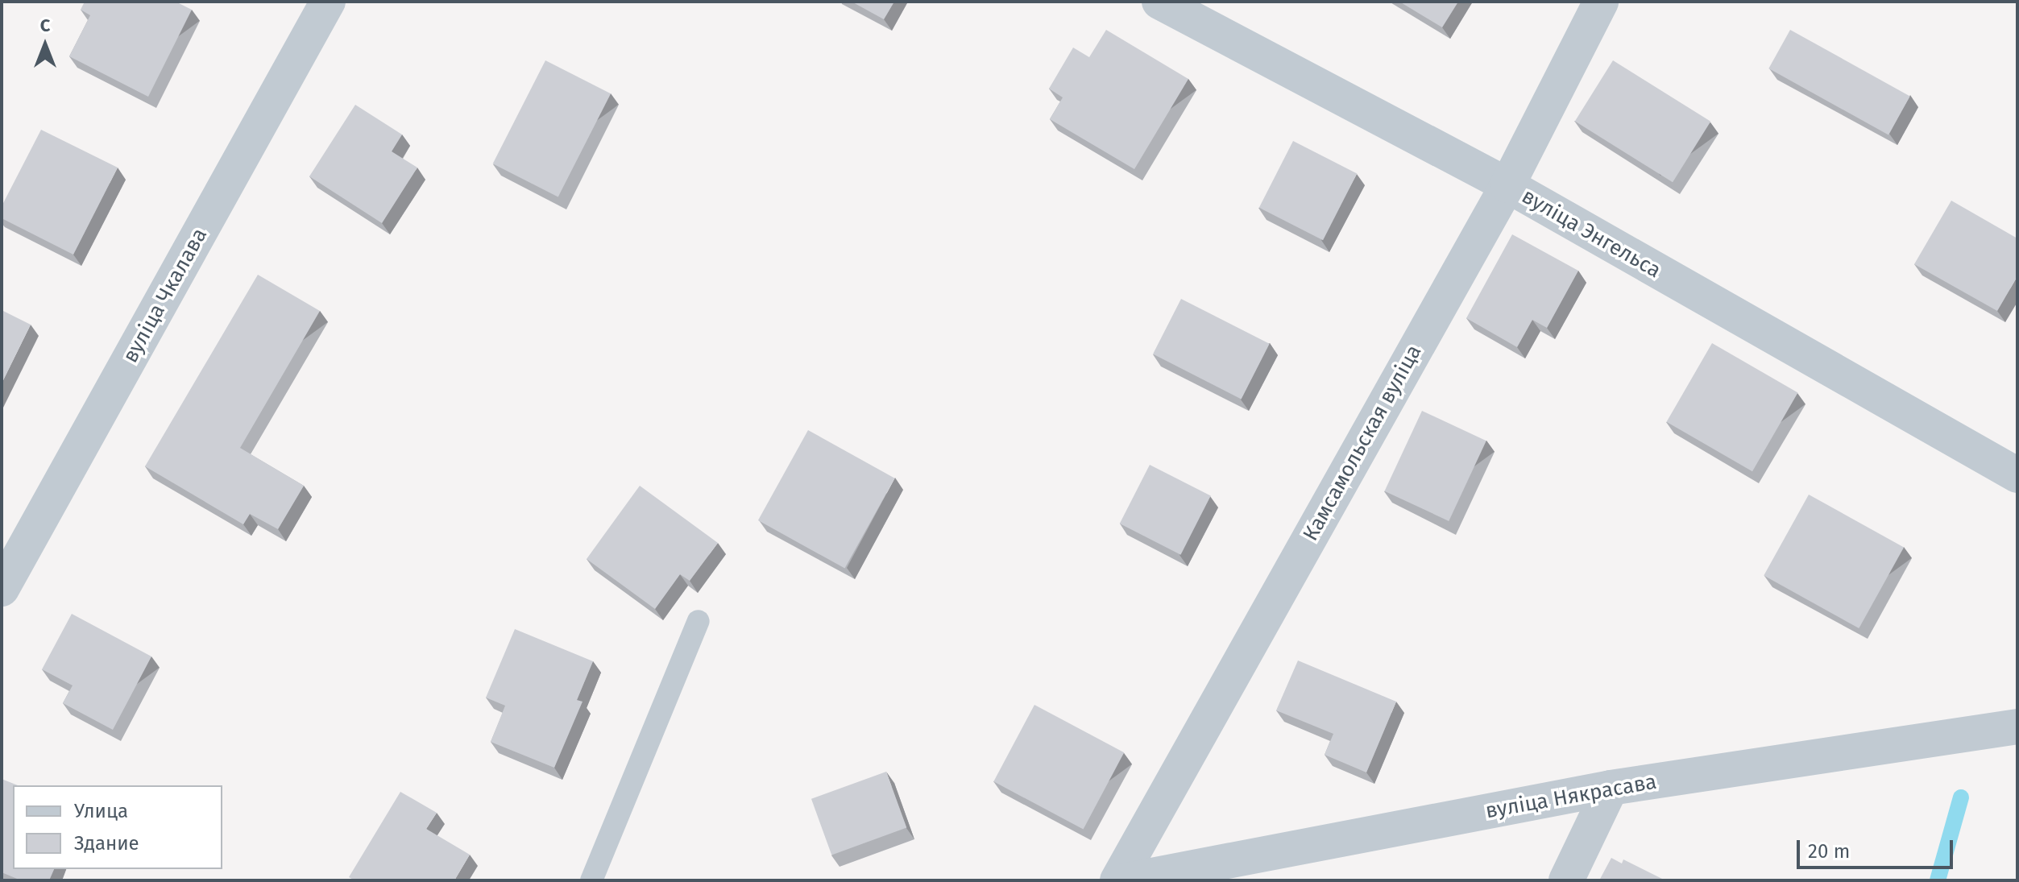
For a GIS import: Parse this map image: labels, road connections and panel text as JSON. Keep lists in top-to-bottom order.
{
  "streets": {
    "street": [
      "вуліца Энгельса",
      "вуліца Чкалава",
      "Камсамольская вуліца",
      "вуліца Някрасава"
    ]
  },
  "crossings": [
    ["вуліца Энгельса", "Камсамольская вуліца"]
  ],
  "legend": ["Улица", "Здание"],
  "scale_bar": "20 m",
  "north": "top"
}
